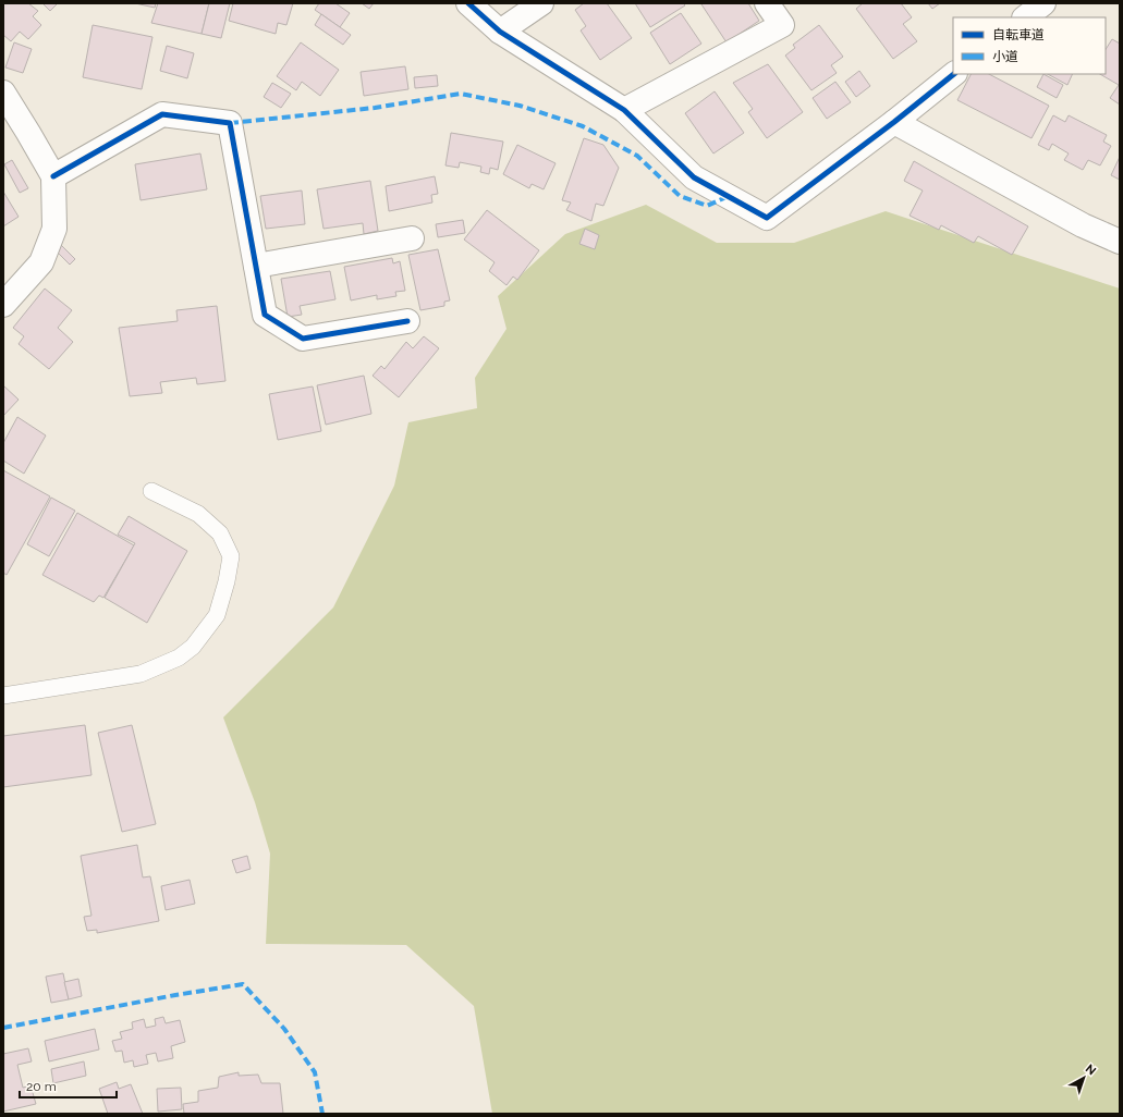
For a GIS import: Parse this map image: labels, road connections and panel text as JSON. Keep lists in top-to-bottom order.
{
  "legend": ["自転車道", "小道"],
  "scale_bar": "20 m",
  "north": "top right"
}
